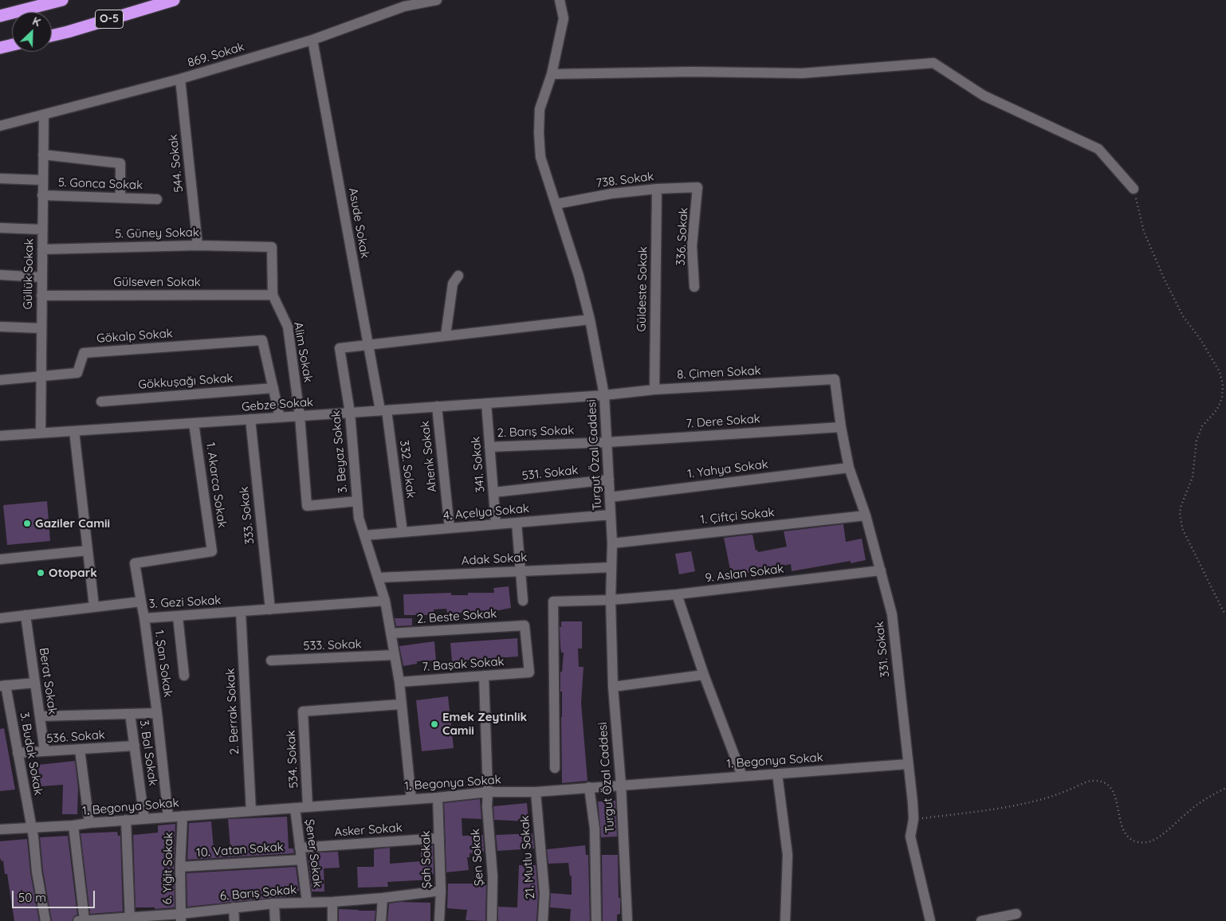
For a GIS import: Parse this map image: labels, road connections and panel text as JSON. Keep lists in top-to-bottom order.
{
  "streets": {
    "highway": ["O-5"],
    "street": [
      "869. Sokak",
      "544. Sokak",
      "738. Sokak",
      "5. Gonca Sokak",
      "Asude Sokak",
      "5. Güney Sokak",
      "336. Sokak",
      "Güllük Sokak",
      "Gülseven Sokak",
      "Güldeste Sokak",
      "Gökalp Sokak",
      "Alim Sokak",
      "8. Çimen Sokak",
      "Gökkuşağı Sokak",
      "Gebze Sokak",
      "7. Dere Sokak",
      "2. Barış Sokak",
      "3. Beyaz Sokak",
      "Turgut Özal Caddesi",
      "Ahenk Sokak",
      "341. Sokak",
      "332. Sokak",
      "1. Yahya Sokak",
      "531. Sokak",
      "1. Akarca Sokak",
      "4. Açelya Sokak",
      "333. Sokak",
      "1. Çiftçi Sokak",
      "Adak Sokak",
      "9. Aslan Sokak",
      "3. Gezi Sokak",
      "2. Beste Sokak",
      "533. Sokak",
      "331. Sokak",
      "1. Şan Sokak",
      "7. Başak Sokak",
      "Berat Sokak",
      "2. Berrak Sokak",
      "536. Sokak",
      "3. Bal Sokak",
      "3. Budak Sokak",
      "534. Sokak",
      "1. Begonya Sokak",
      "Asker Sokak",
      "10. Vatan Sokak",
      "Şener Sokak",
      "Şen Sokak",
      "21. Mutlu Sokak",
      "Şah Sokak",
      "6. Yiğit Sokak",
      "6. Barış Sokak"
    ]
  },
  "crossings": [
    ["869. Sokak", "544. Sokak"],
    ["869. Sokak", "Asude Sokak"],
    ["869. Sokak", "Güllük Sokak"],
    ["544. Sokak", "5. Güney Sokak"],
    ["738. Sokak", "336. Sokak"],
    ["738. Sokak", "Güldeste Sokak"],
    ["738. Sokak", "Turgut Özal Caddesi"],
    ["5. Gonca Sokak", "Güllük Sokak"],
    ["Asude Sokak", "Gebze Sokak"],
    ["Asude Sokak", "3. Beyaz Sokak"],
    ["Asude Sokak", "332. Sokak"],
    ["5. Güney Sokak", "Güllük Sokak"],
    ["5. Güney Sokak", "Gülseven Sokak"],
    ["5. Güney Sokak", "Alim Sokak"],
    ["Güllük Sokak", "Gülseven Sokak"],
    ["Güllük Sokak", "Gökalp Sokak"],
    ["Güllük Sokak", "Gebze Sokak"],
    ["Gülseven Sokak", "Alim Sokak"],
    ["Güldeste Sokak", "8. Çimen Sokak"],
    ["Gökalp Sokak", "Gökkuşağı Sokak"],
    ["Alim Sokak", "Gebze Sokak"],
    ["Alim Sokak", "3. Beyaz Sokak"],
    ["8. Çimen Sokak", "Gebze Sokak"],
    ["8. Çimen Sokak", "Turgut Özal Caddesi"],
    ["8. Çimen Sokak", "331. Sokak"],
    ["Gebze Sokak", "3. Beyaz Sokak"],
    ["Gebze Sokak", "Turgut Özal Caddesi"],
    ["Gebze Sokak", "Ahenk Sokak"],
    ["Gebze Sokak", "341. Sokak"],
    ["Gebze Sokak", "332. Sokak"],
    ["Gebze Sokak", "1. Akarca Sokak"],
    ["Gebze Sokak", "333. Sokak"],
    ["7. Dere Sokak", "2. Barış Sokak"],
    ["7. Dere Sokak", "Turgut Özal Caddesi"],
    ["7. Dere Sokak", "331. Sokak"],
    ["2. Barış Sokak", "Turgut Özal Caddesi"],
    ["2. Barış Sokak", "341. Sokak"],
    ["3. Beyaz Sokak", "Turgut Özal Caddesi"],
    ["3. Beyaz Sokak", "4. Açelya Sokak"],
    ["3. Beyaz Sokak", "Adak Sokak"],
    ["3. Beyaz Sokak", "3. Gezi Sokak"],
    ["3. Beyaz Sokak", "2. Beste Sokak"],
    ["3. Beyaz Sokak", "533. Sokak"],
    ["3. Beyaz Sokak", "7. Başak Sokak"],
    ["3. Beyaz Sokak", "534. Sokak"],
    ["3. Beyaz Sokak", "1. Begonya Sokak"],
    ["Turgut Özal Caddesi", "1. Yahya Sokak"],
    ["Turgut Özal Caddesi", "531. Sokak"],
    ["Turgut Özal Caddesi", "4. Açelya Sokak"],
    ["Turgut Özal Caddesi", "1. Çiftçi Sokak"],
    ["Turgut Özal Caddesi", "Adak Sokak"],
    ["Turgut Özal Caddesi", "9. Aslan Sokak"],
    ["Turgut Özal Caddesi", "1. Begonya Sokak"],
    ["Ahenk Sokak", "4. Açelya Sokak"],
    ["341. Sokak", "531. Sokak"],
    ["341. Sokak", "4. Açelya Sokak"],
    ["332. Sokak", "4. Açelya Sokak"],
    ["1. Yahya Sokak", "331. Sokak"],
    ["1. Akarca Sokak", "3. Gezi Sokak"],
    ["333. Sokak", "3. Gezi Sokak"],
    ["1. Çiftçi Sokak", "331. Sokak"],
    ["9. Aslan Sokak", "331. Sokak"],
    ["3. Gezi Sokak", "1. Şan Sokak"],
    ["3. Gezi Sokak", "Berat Sokak"],
    ["3. Gezi Sokak", "2. Berrak Sokak"],
    ["2. Beste Sokak", "7. Başak Sokak"],
    ["331. Sokak", "1. Begonya Sokak"],
    ["1. Şan Sokak", "1. Begonya Sokak"],
    ["7. Başak Sokak", "Şen Sokak"],
    ["Berat Sokak", "536. Sokak"],
    ["2. Berrak Sokak", "1. Begonya Sokak"],
    ["536. Sokak", "3. Bal Sokak"],
    ["536. Sokak", "3. Budak Sokak"],
    ["3. Bal Sokak", "1. Begonya Sokak"],
    ["3. Budak Sokak", "1. Begonya Sokak"],
    ["534. Sokak", "1. Begonya Sokak"],
    ["1. Begonya Sokak", "Şener Sokak"],
    ["1. Begonya Sokak", "Şen Sokak"],
    ["1. Begonya Sokak", "21. Mutlu Sokak"],
    ["1. Begonya Sokak", "Şah Sokak"],
    ["1. Begonya Sokak", "6. Yiğit Sokak"],
    ["Asker Sokak", "Şener Sokak"],
    ["Asker Sokak", "Şah Sokak"],
    ["10. Vatan Sokak", "Şener Sokak"],
    ["10. Vatan Sokak", "6. Yiğit Sokak"],
    ["Şener Sokak", "6. Barış Sokak"],
    ["Şah Sokak", "6. Barış Sokak"],
    ["6. Yiğit Sokak", "6. Barış Sokak"]
  ],
  "places": ["Gaziler Camii", "Otopark", "Emek Zeytinlik Camii"],
  "scale_bar": "50 m",
  "north": "top right"
}
